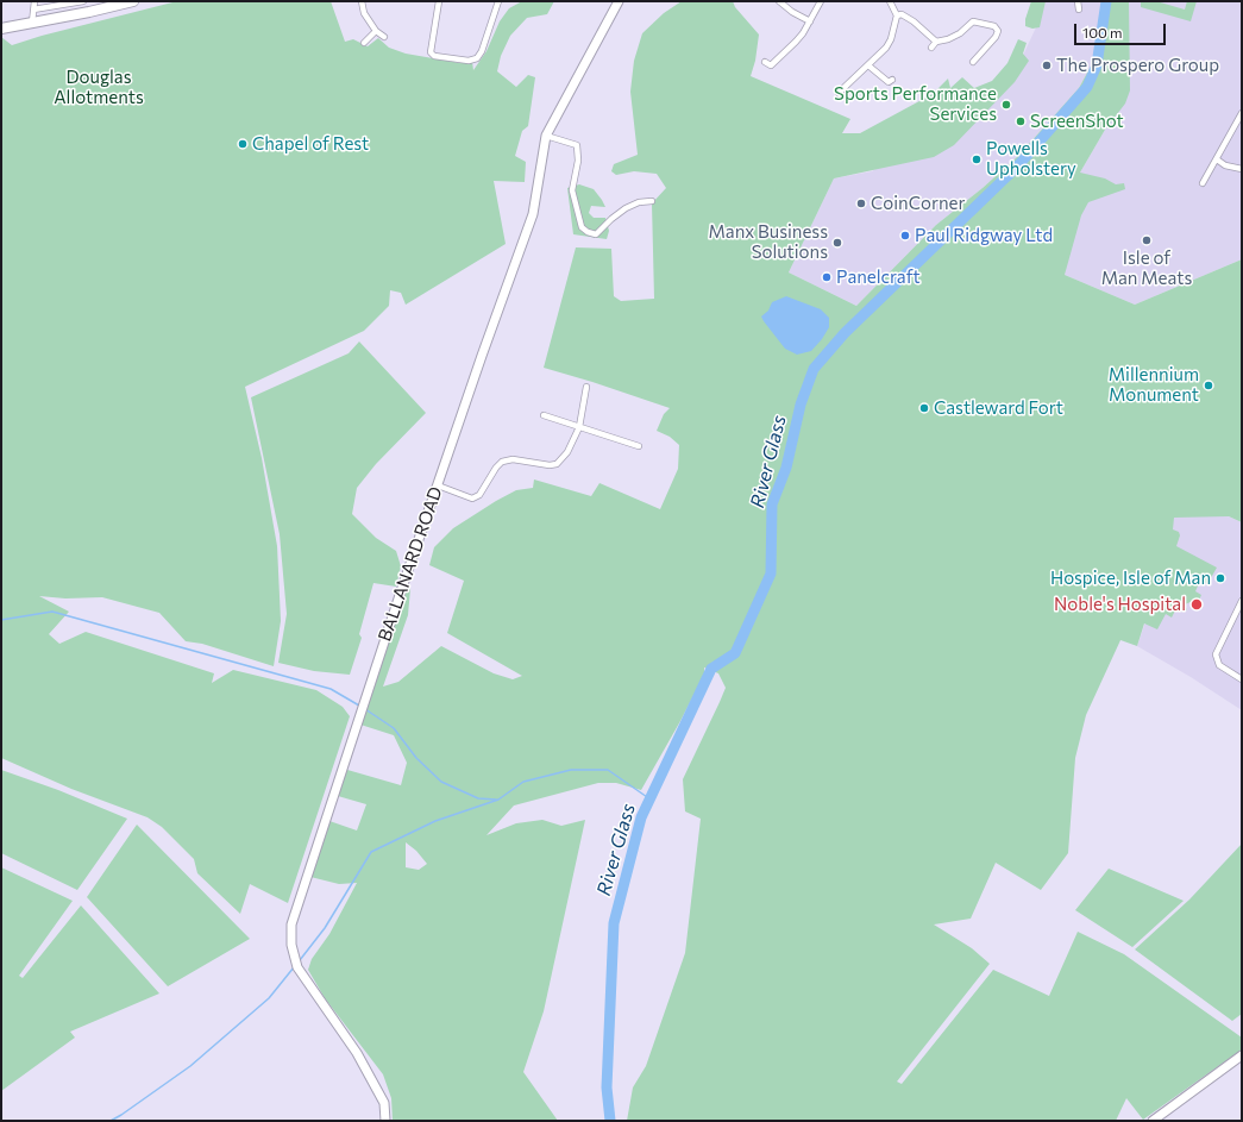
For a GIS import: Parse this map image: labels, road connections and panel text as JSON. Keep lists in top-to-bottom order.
{
  "streets": {
    "main road": ["BALLANARD ROAD"]
  },
  "water": ["River Glass"],
  "parks": ["Douglas Allotments"],
  "places": [
    "The Prospero Group",
    "Sports Performance Services",
    "ScreenShot",
    "Chapel of Rest",
    "Powells Upholstery",
    "CoinCorner",
    "Paul Ridgway Ltd",
    "Isle of Man Meats",
    "Manx Business Solutions",
    "Panelcraft",
    "Millennium Monument",
    "Castleward Fort",
    "Hospice, Isle of Man",
    "Noble's Hospital"
  ],
  "scale_bar": "100 m"
}
